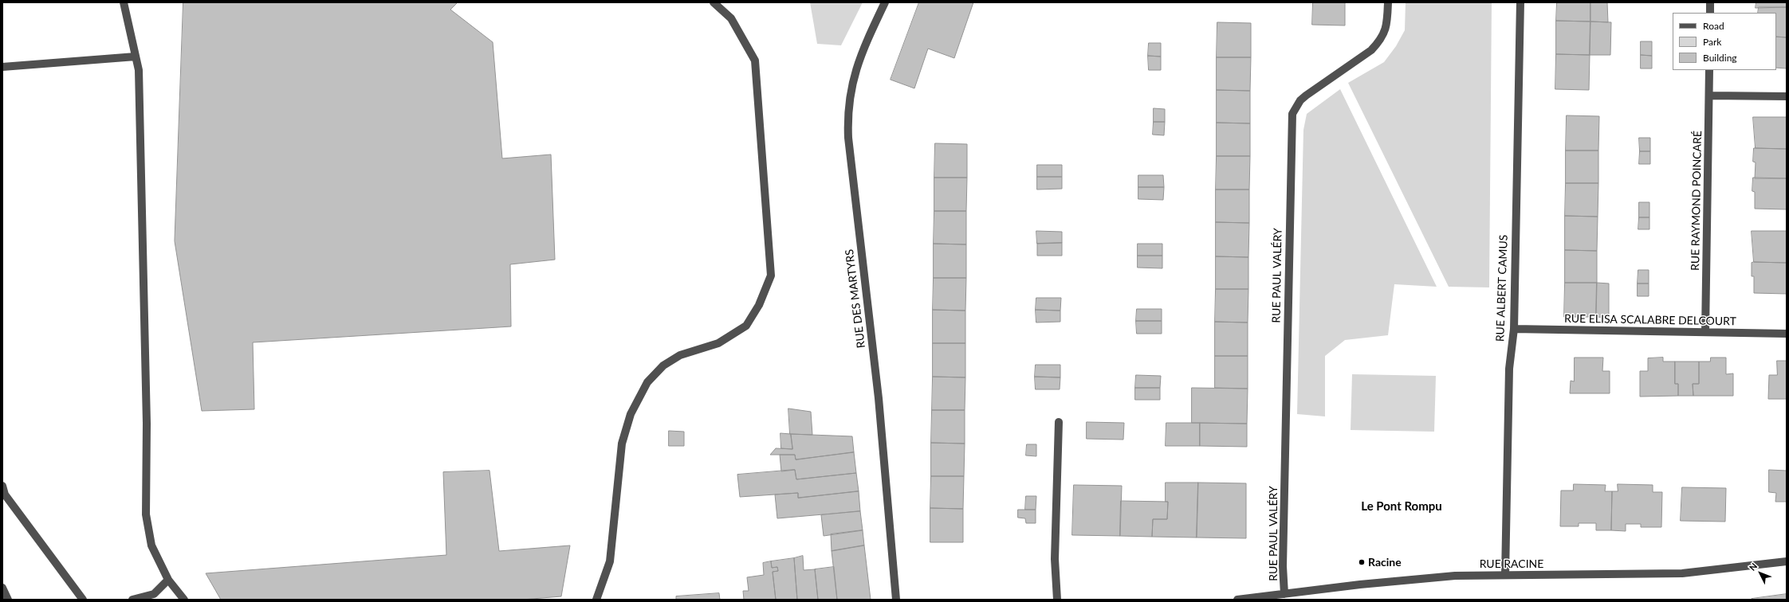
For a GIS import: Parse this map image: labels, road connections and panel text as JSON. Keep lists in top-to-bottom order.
{
  "streets": {
    "street": [
      "RUE RAYMOND POINCARÉ",
      "RUE PAUL VALÉRY",
      "RUE ALBERT CAMUS",
      "RUE DES MARTYRS",
      "RUE ELISA SCALABRE DELCOURT",
      "RUE RACINE"
    ]
  },
  "crossings": [
    ["RUE RAYMOND POINCARÉ", "RUE ELISA SCALABRE DELCOURT"],
    ["RUE PAUL VALÉRY", "RUE RACINE"],
    ["RUE ALBERT CAMUS", "RUE ELISA SCALABRE DELCOURT"],
    ["RUE ALBERT CAMUS", "RUE RACINE"]
  ],
  "districts": ["Le Pont Rompu"],
  "places": ["Racine"],
  "legend": ["Road", "Park", "Building"],
  "north": "top left"
}
